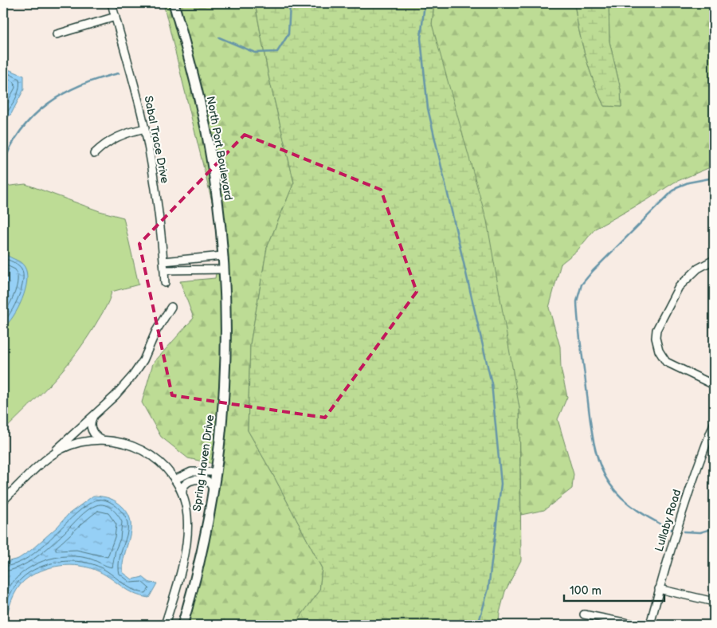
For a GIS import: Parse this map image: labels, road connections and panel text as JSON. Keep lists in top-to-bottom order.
{
  "streets": {
    "street": [
      "Sabal Trace Drive",
      "North Port Boulevard",
      "Spring Haven Drive",
      "Lullaby Road"
    ]
  },
  "crossings": [
    ["North Port Boulevard", "Spring Haven Drive"]
  ],
  "scale_bar": "100 m"
}
